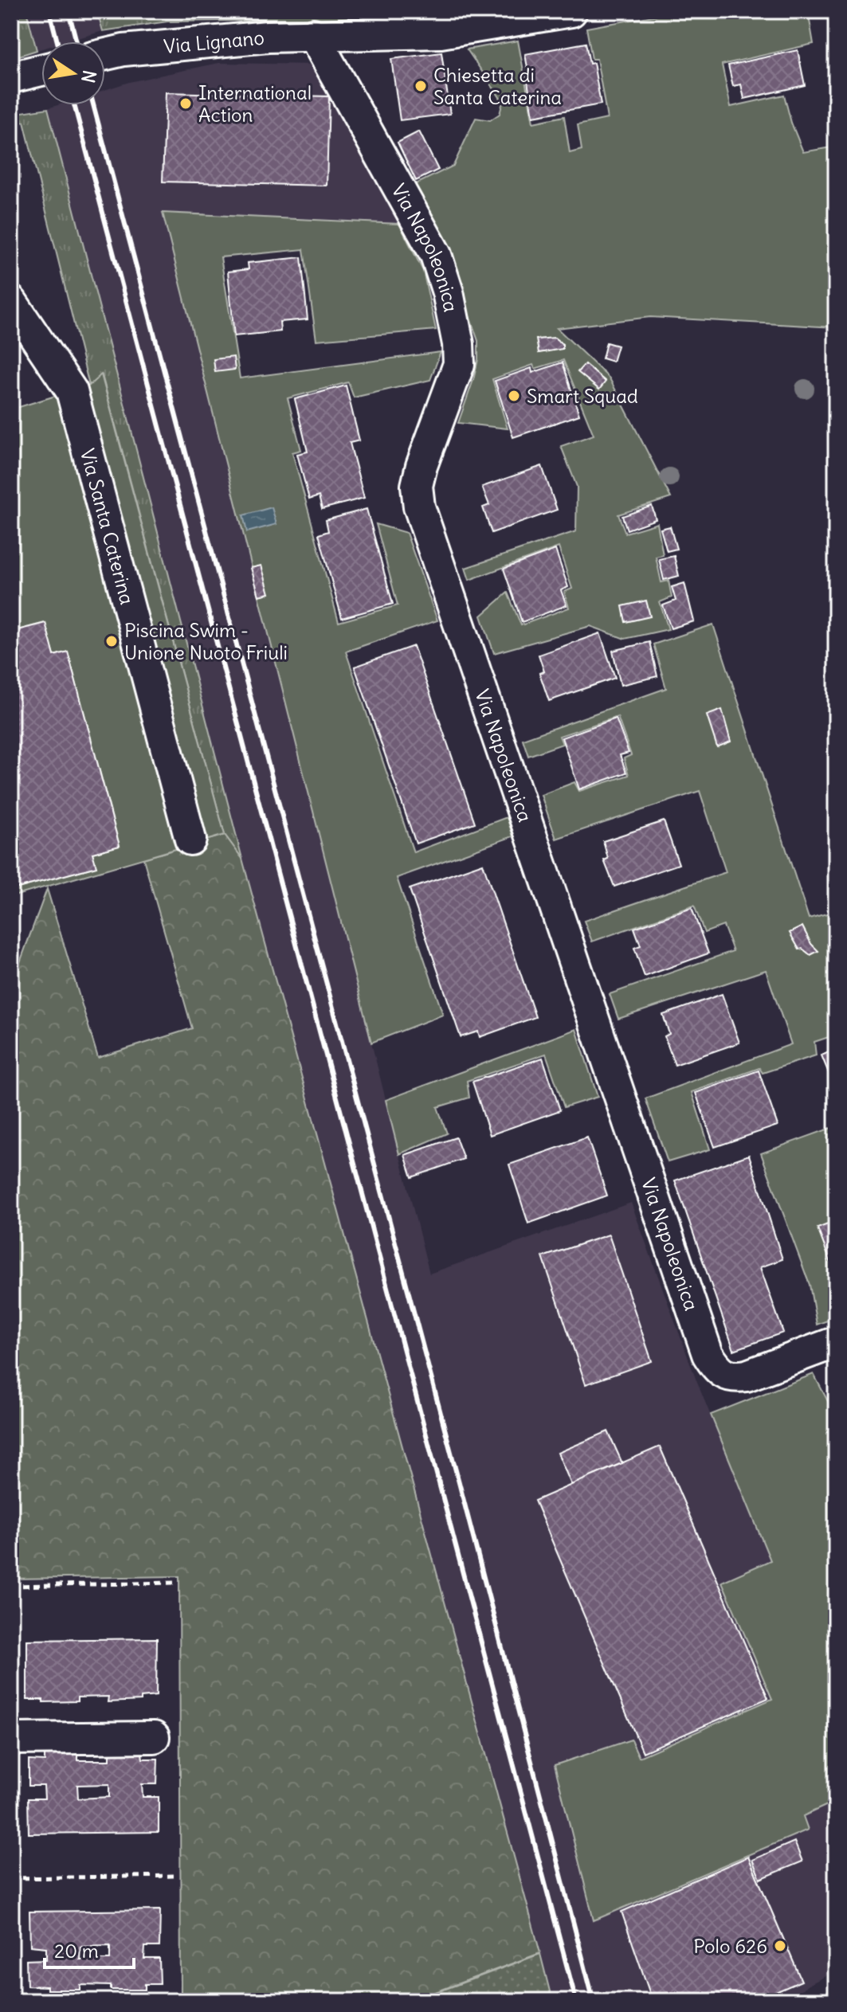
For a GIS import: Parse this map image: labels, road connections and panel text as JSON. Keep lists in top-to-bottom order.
{
  "streets": {
    "street": ["Via Lignano", "Via Napoleonica", "Via Santa Caterina"]
  },
  "crossings": [
    ["Via Lignano", "Via Napoleonica"]
  ],
  "places": [
    "Chiesetta di Santa Caterina",
    "International Action",
    "Smart Squad",
    "Piscina Swim - Unione Nuoto Friuli",
    "Polo 626"
  ],
  "scale_bar": "20 m",
  "north": "right"
}
